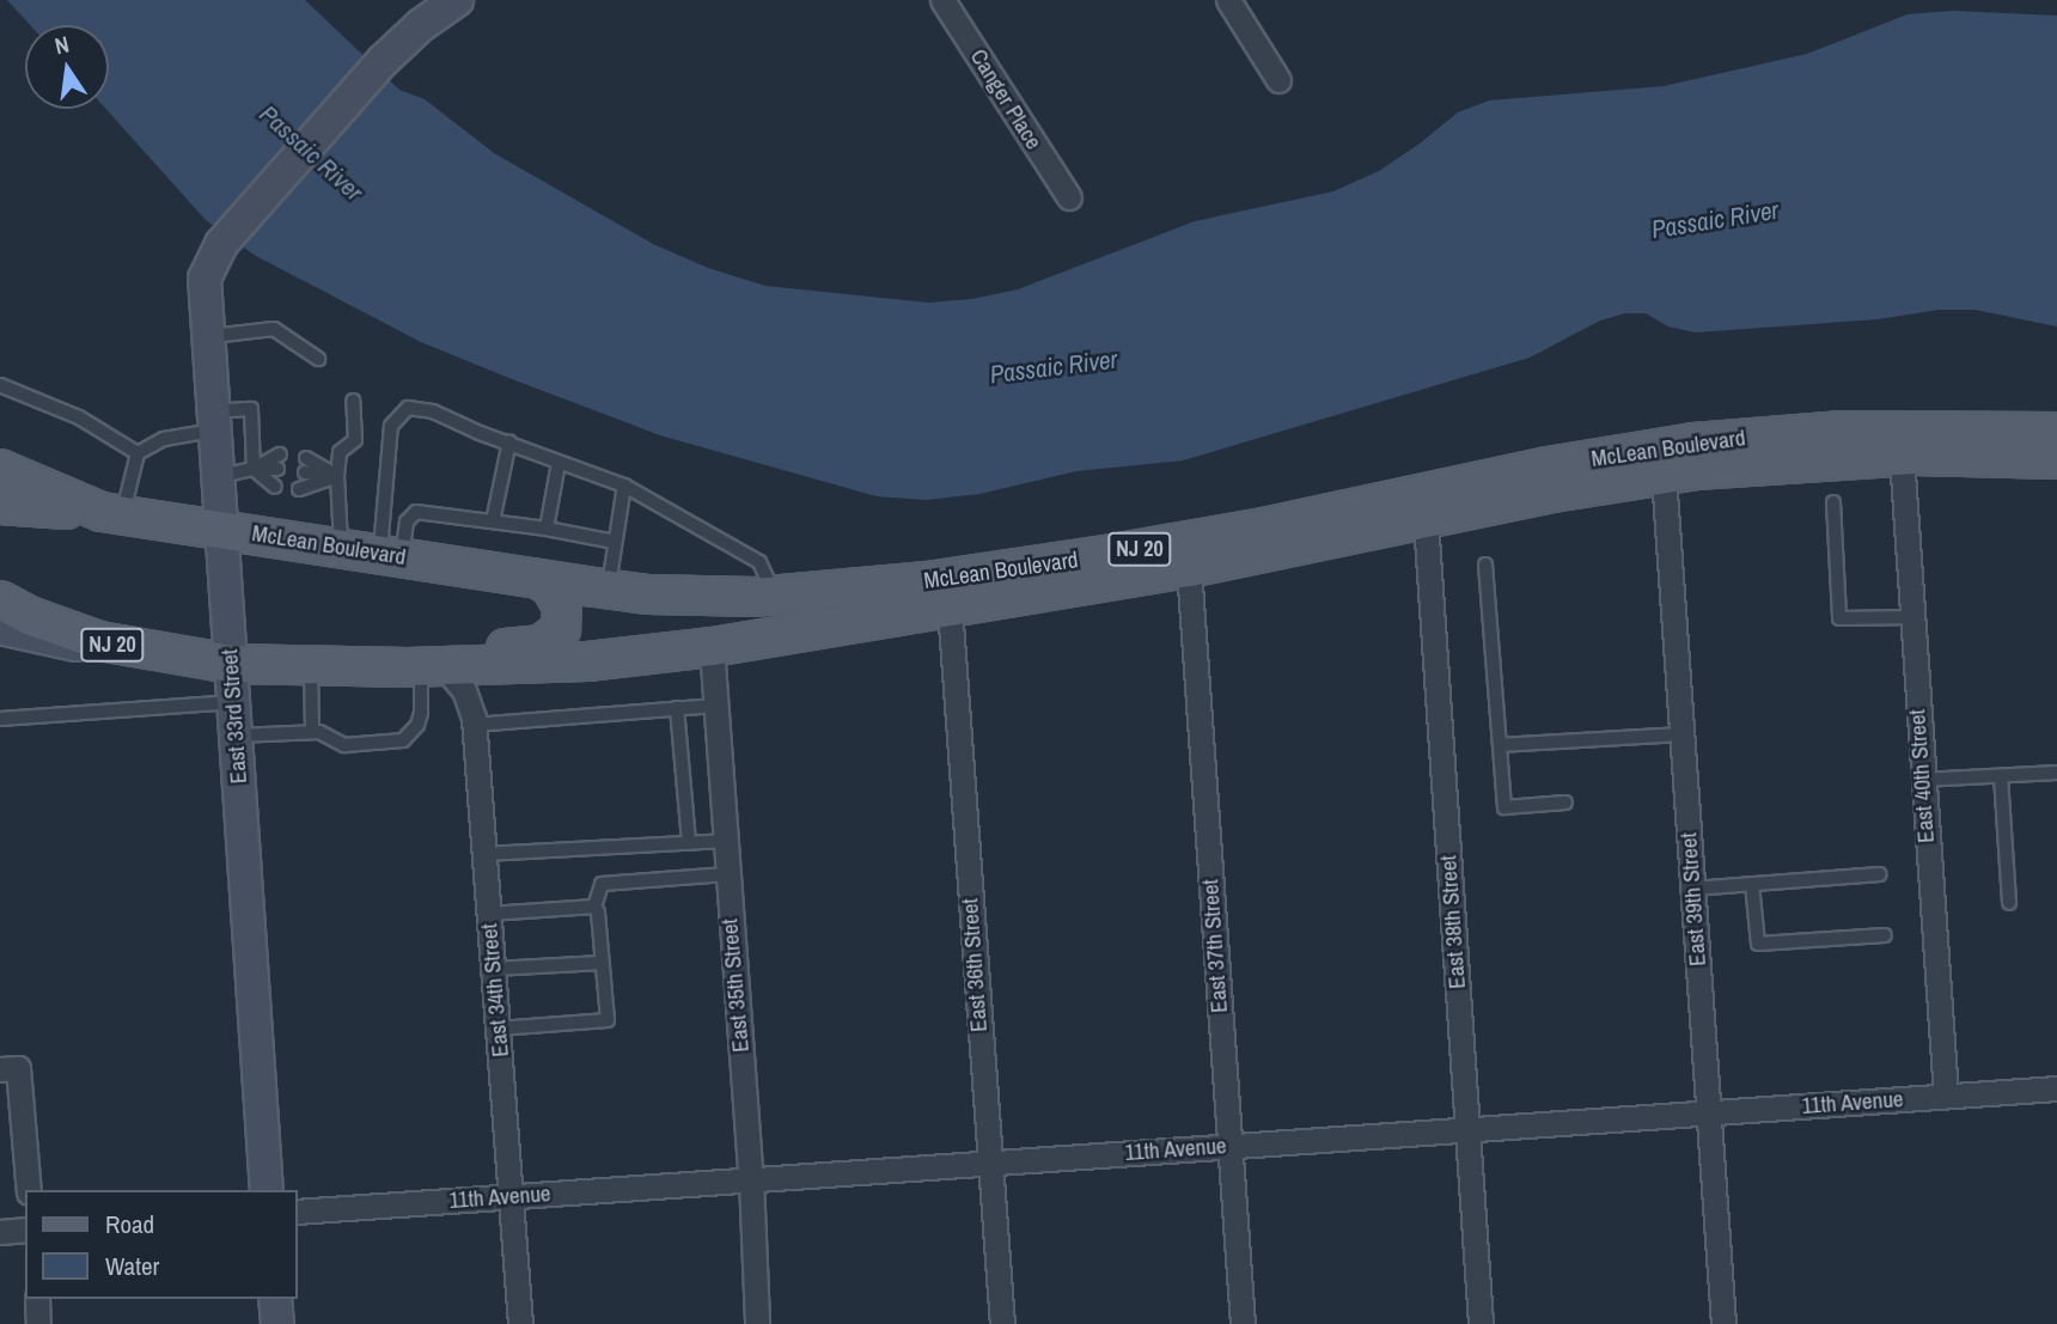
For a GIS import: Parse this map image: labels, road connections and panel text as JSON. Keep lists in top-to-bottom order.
{
  "streets": {
    "main road": ["McLean Boulevard", "NJ 20", "East 33rd Street"],
    "street": [
      "Canger Place",
      "East 40th Street",
      "East 39th Street",
      "East 38th Street",
      "East 37th Street",
      "East 36th Street",
      "East 35th Street",
      "East 34th Street",
      "11th Avenue"
    ]
  },
  "crossings": [
    ["McLean Boulevard", "East 33rd Street"],
    ["McLean Boulevard", "East 40th Street"],
    ["McLean Boulevard", "East 39th Street"],
    ["McLean Boulevard", "East 38th Street"],
    ["McLean Boulevard", "East 37th Street"],
    ["McLean Boulevard", "East 36th Street"],
    ["McLean Boulevard", "East 35th Street"],
    ["McLean Boulevard", "East 34th Street"],
    ["East 40th Street", "11th Avenue"],
    ["East 39th Street", "11th Avenue"],
    ["East 38th Street", "11th Avenue"],
    ["East 37th Street", "11th Avenue"],
    ["East 36th Street", "11th Avenue"],
    ["East 35th Street", "11th Avenue"],
    ["East 34th Street", "11th Avenue"]
  ],
  "water": ["Passaic River"],
  "legend": ["Road", "Water"],
  "north": "top"
}
